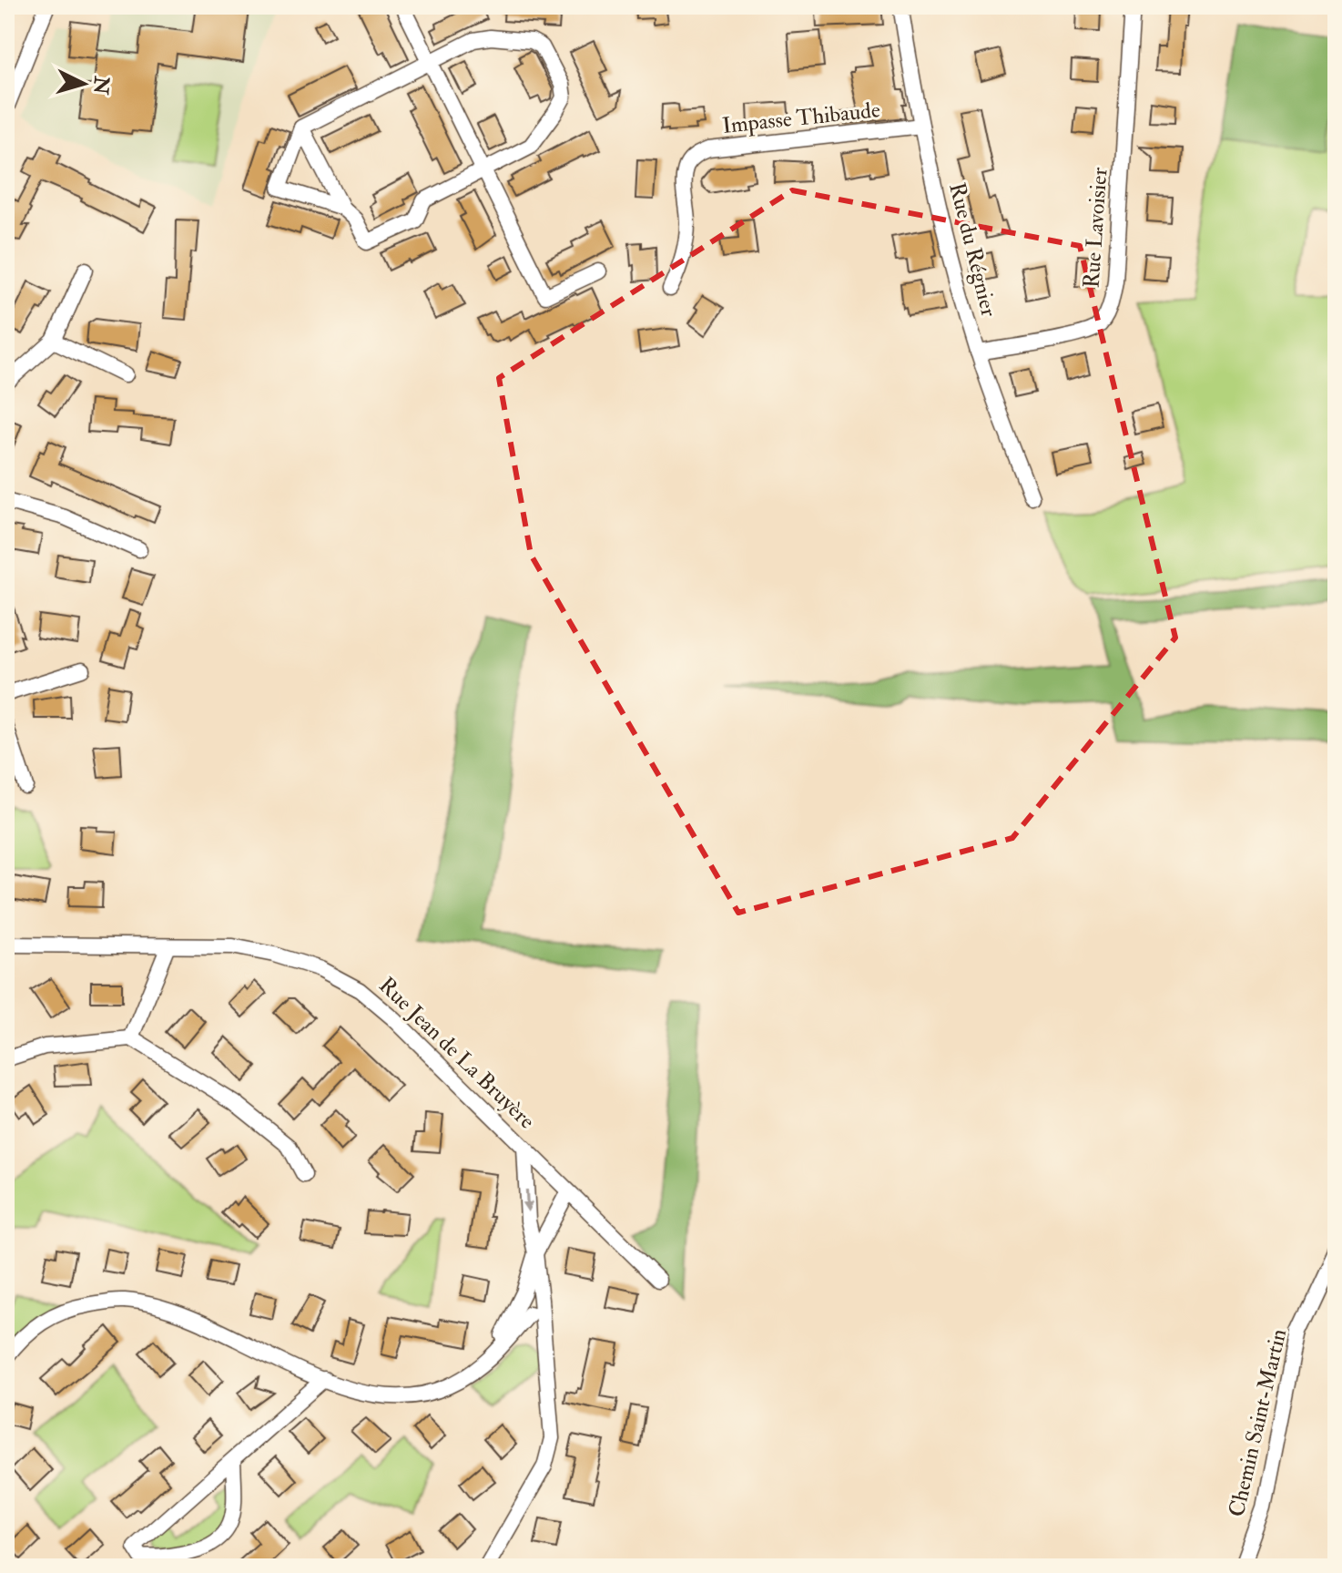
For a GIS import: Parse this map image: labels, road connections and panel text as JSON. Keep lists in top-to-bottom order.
{
  "streets": {
    "street": [
      "Impasse Thibaude",
      "Rue Lavoisier",
      "Rue du Régnier",
      "Rue Jean de La Bruyère",
      "Chemin Saint-Martin"
    ]
  },
  "crossings": [
    ["Impasse Thibaude", "Rue du Régnier"],
    ["Rue Lavoisier", "Rue du Régnier"]
  ],
  "north": "right"
}
